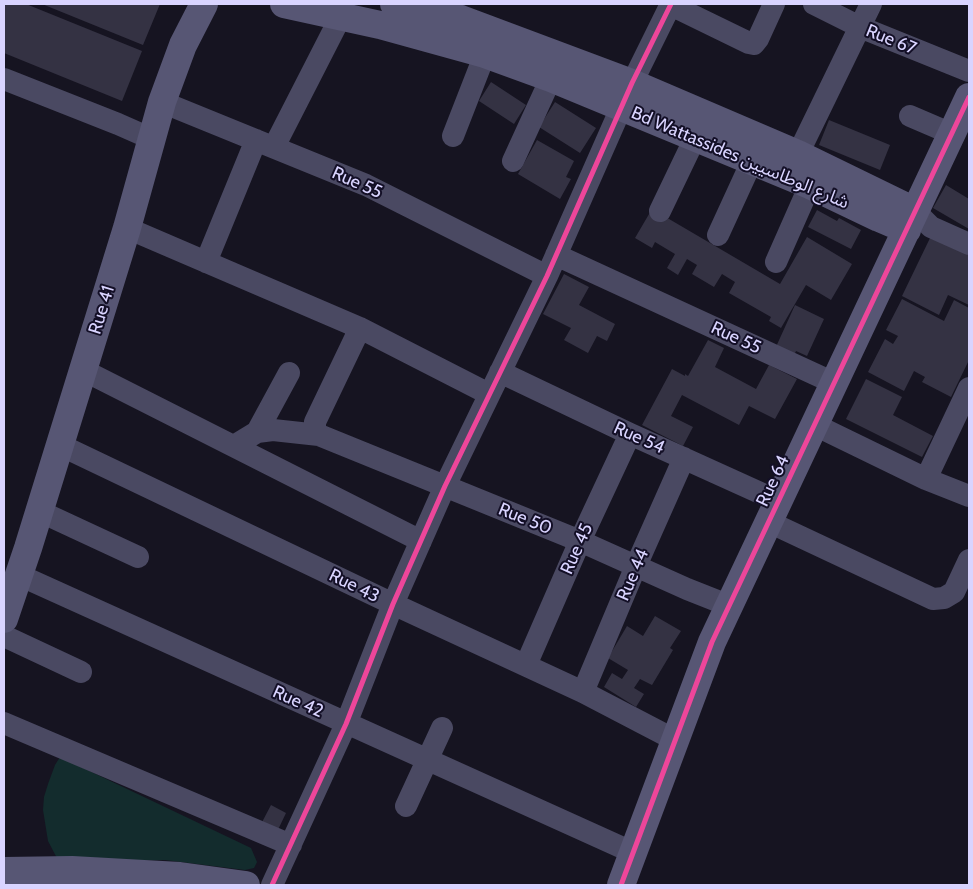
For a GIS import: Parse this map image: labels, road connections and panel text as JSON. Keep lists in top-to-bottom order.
{
  "streets": {
    "street": [
      "Rue 67",
      "Bd Wattassides شارع الوطاسيين",
      "Rue 55",
      "Rue 41",
      "Rue 54",
      "Rue 64",
      "Rue 50",
      "Rue 45",
      "Rue 44",
      "Rue 43",
      "Rue 42"
    ]
  },
  "crossings": [
    ["Bd Wattassides شارع الوطاسيين", "Rue 64"],
    ["Rue 55", "Rue 41"],
    ["Rue 55", "Rue 64"],
    ["Rue 41", "Rue 43"],
    ["Rue 41", "Rue 42"],
    ["Rue 54", "Rue 64"],
    ["Rue 54", "Rue 45"],
    ["Rue 54", "Rue 44"],
    ["Rue 64", "Rue 50"],
    ["Rue 64", "Rue 43"],
    ["Rue 64", "Rue 42"],
    ["Rue 50", "Rue 45"],
    ["Rue 50", "Rue 44"],
    ["Rue 45", "Rue 43"],
    ["Rue 44", "Rue 43"]
  ]
}
